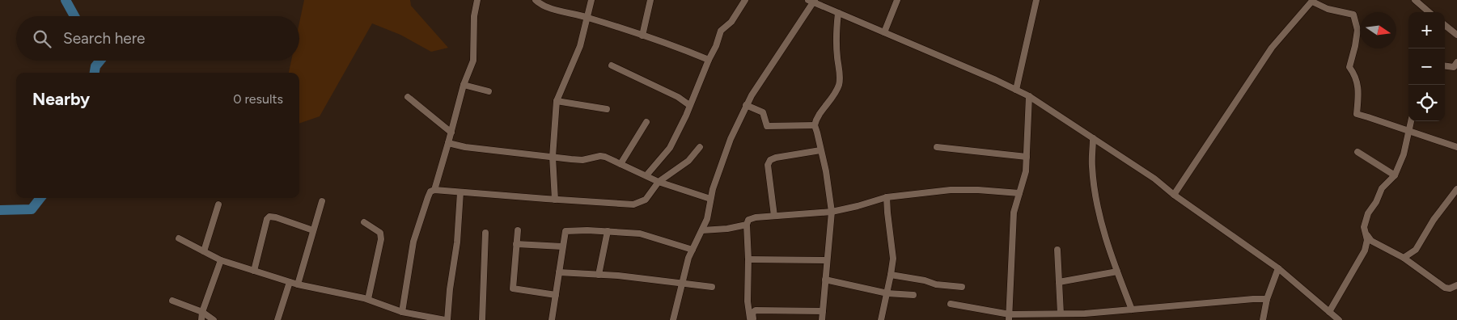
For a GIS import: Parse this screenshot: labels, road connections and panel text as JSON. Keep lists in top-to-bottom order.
{
  "north": "right",
  "page": {
    "map_buttons": ["+", "−"],
    "search": "Search here",
    "heading": ["Nearby", "0 results"]
  }
}
